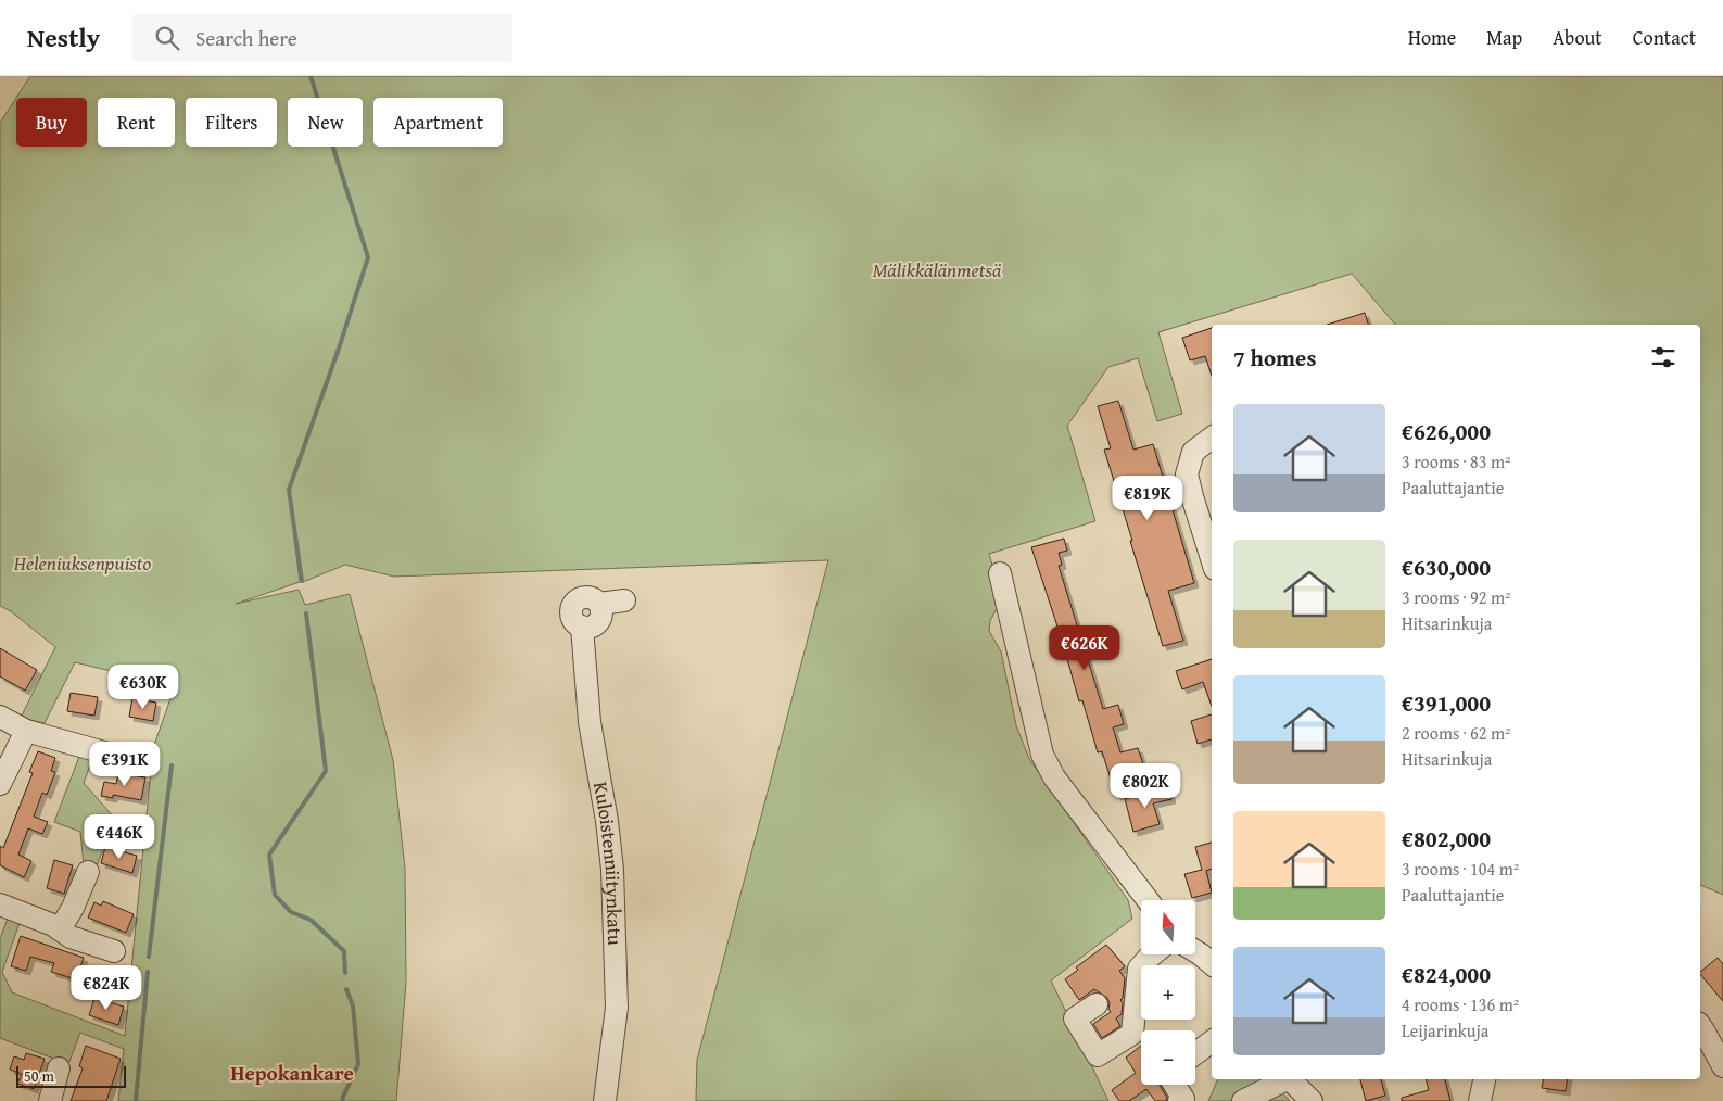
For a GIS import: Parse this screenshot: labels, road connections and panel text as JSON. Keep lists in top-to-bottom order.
{
  "streets": {
    "street": ["Kuloistenniitynkatu"]
  },
  "districts": ["Hepokankare"],
  "parks": ["Mälikkälänmetsä", "Heleniuksenpuisto"],
  "scale_bar": "50 m",
  "north": "top",
  "page": {
    "header": "Nestly",
    "search": "Search here",
    "nav": [
      "Home",
      "Map",
      "About",
      "Contact"
    ],
    "chip": [
      "Buy",
      "Rent",
      "Filters",
      "New",
      "Apartment"
    ],
    "heading": "7 homes",
    "list": [
      {
        "name": "€626,000",
        "note": "3 rooms · 83 m² · Paaluttajantie"
      },
      {
        "name": "€630,000",
        "note": "3 rooms · 92 m² · Hitsarinkuja"
      },
      {
        "name": "€391,000",
        "note": "2 rooms · 62 m² · Hitsarinkuja"
      },
      {
        "name": "€802,000",
        "note": "3 rooms · 104 m² · Paaluttajantie"
      },
      {
        "name": "€824,000",
        "note": "4 rooms · 136 m² · Leijarinkuja"
      }
    ],
    "price": [
      "€819K",
      "€626K",
      "€630K",
      "€391K",
      "€802K",
      "€446K",
      "€824K"
    ],
    "map_buttons": ["+", "−"],
    "scale": "50 m"
  }
}
